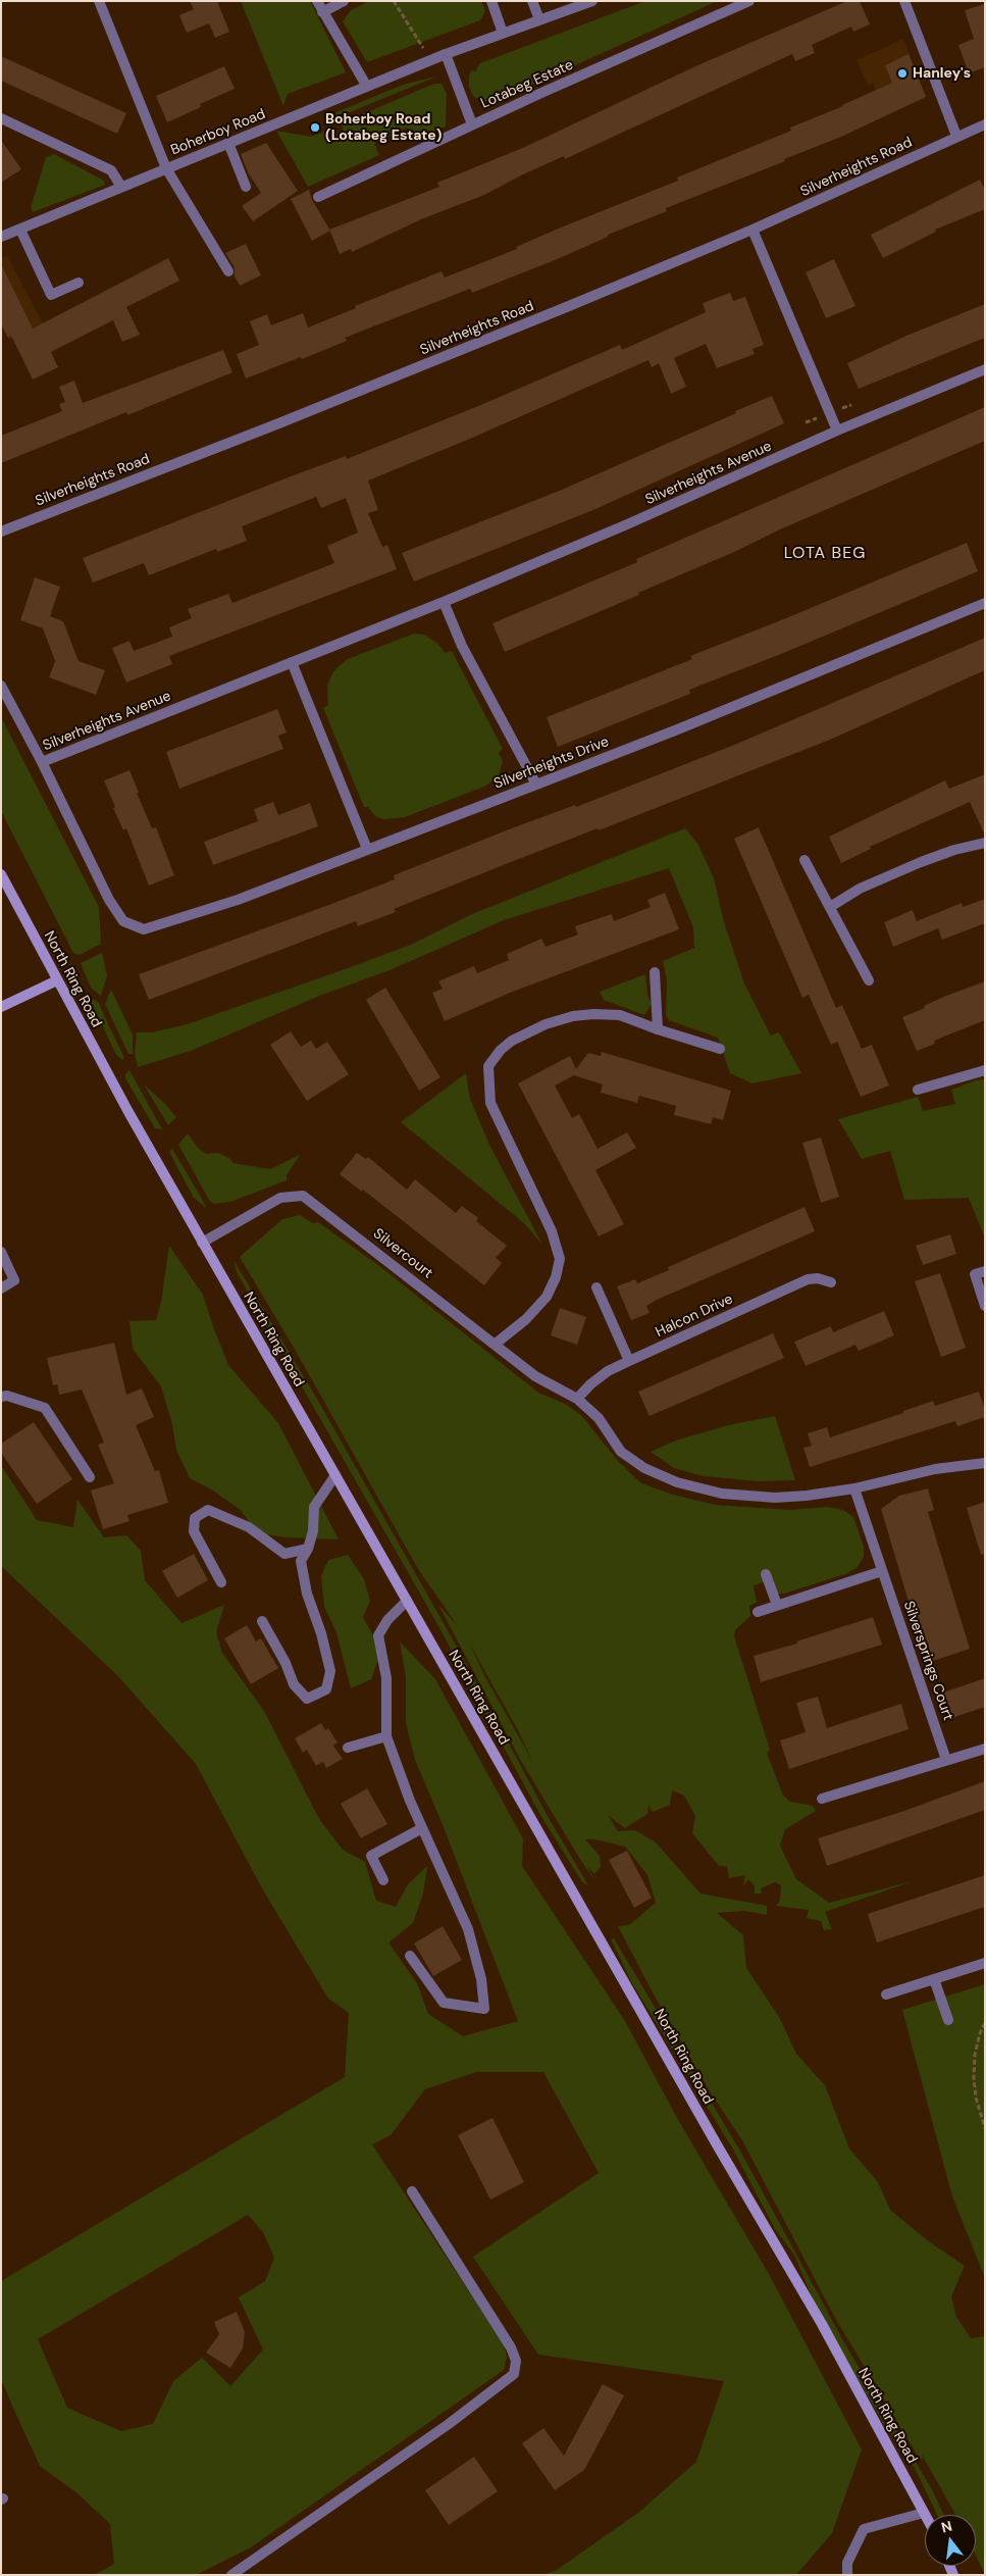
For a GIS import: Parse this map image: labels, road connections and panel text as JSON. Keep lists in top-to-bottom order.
{
  "streets": {
    "main road": ["North Ring Road"],
    "street": [
      "Lotabeg Estate",
      "Boherboy Road",
      "Silverheights Road",
      "Silverheights Avenue",
      "Silverheights Drive",
      "Silvercourt",
      "Halcon Drive",
      "Silversprings Court"
    ]
  },
  "crossings": [
    ["Silverheights Avenue", "Silverheights Drive"],
    ["North Ring Road", "Silvercourt"],
    ["Silvercourt", "Halcon Drive"]
  ],
  "districts": ["LOTA BEG"],
  "places": ["Hanley's", "Boherboy Road (Lotabeg Estate)"],
  "north": "top"
}
